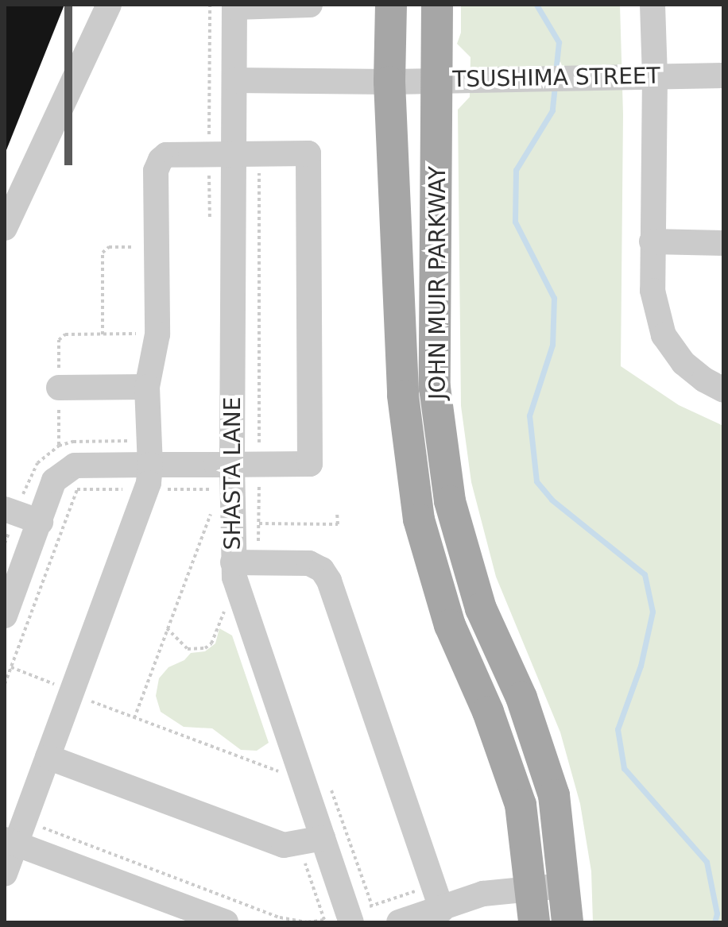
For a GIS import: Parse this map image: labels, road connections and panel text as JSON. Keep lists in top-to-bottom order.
{
  "streets": {
    "main road": ["JOHN MUIR PARKWAY"],
    "street": ["TSUSHIMA STREET", "SHASTA LANE"]
  },
  "crossings": [
    ["TSUSHIMA STREET", "JOHN MUIR PARKWAY"],
    ["TSUSHIMA STREET", "SHASTA LANE"]
  ]
}
